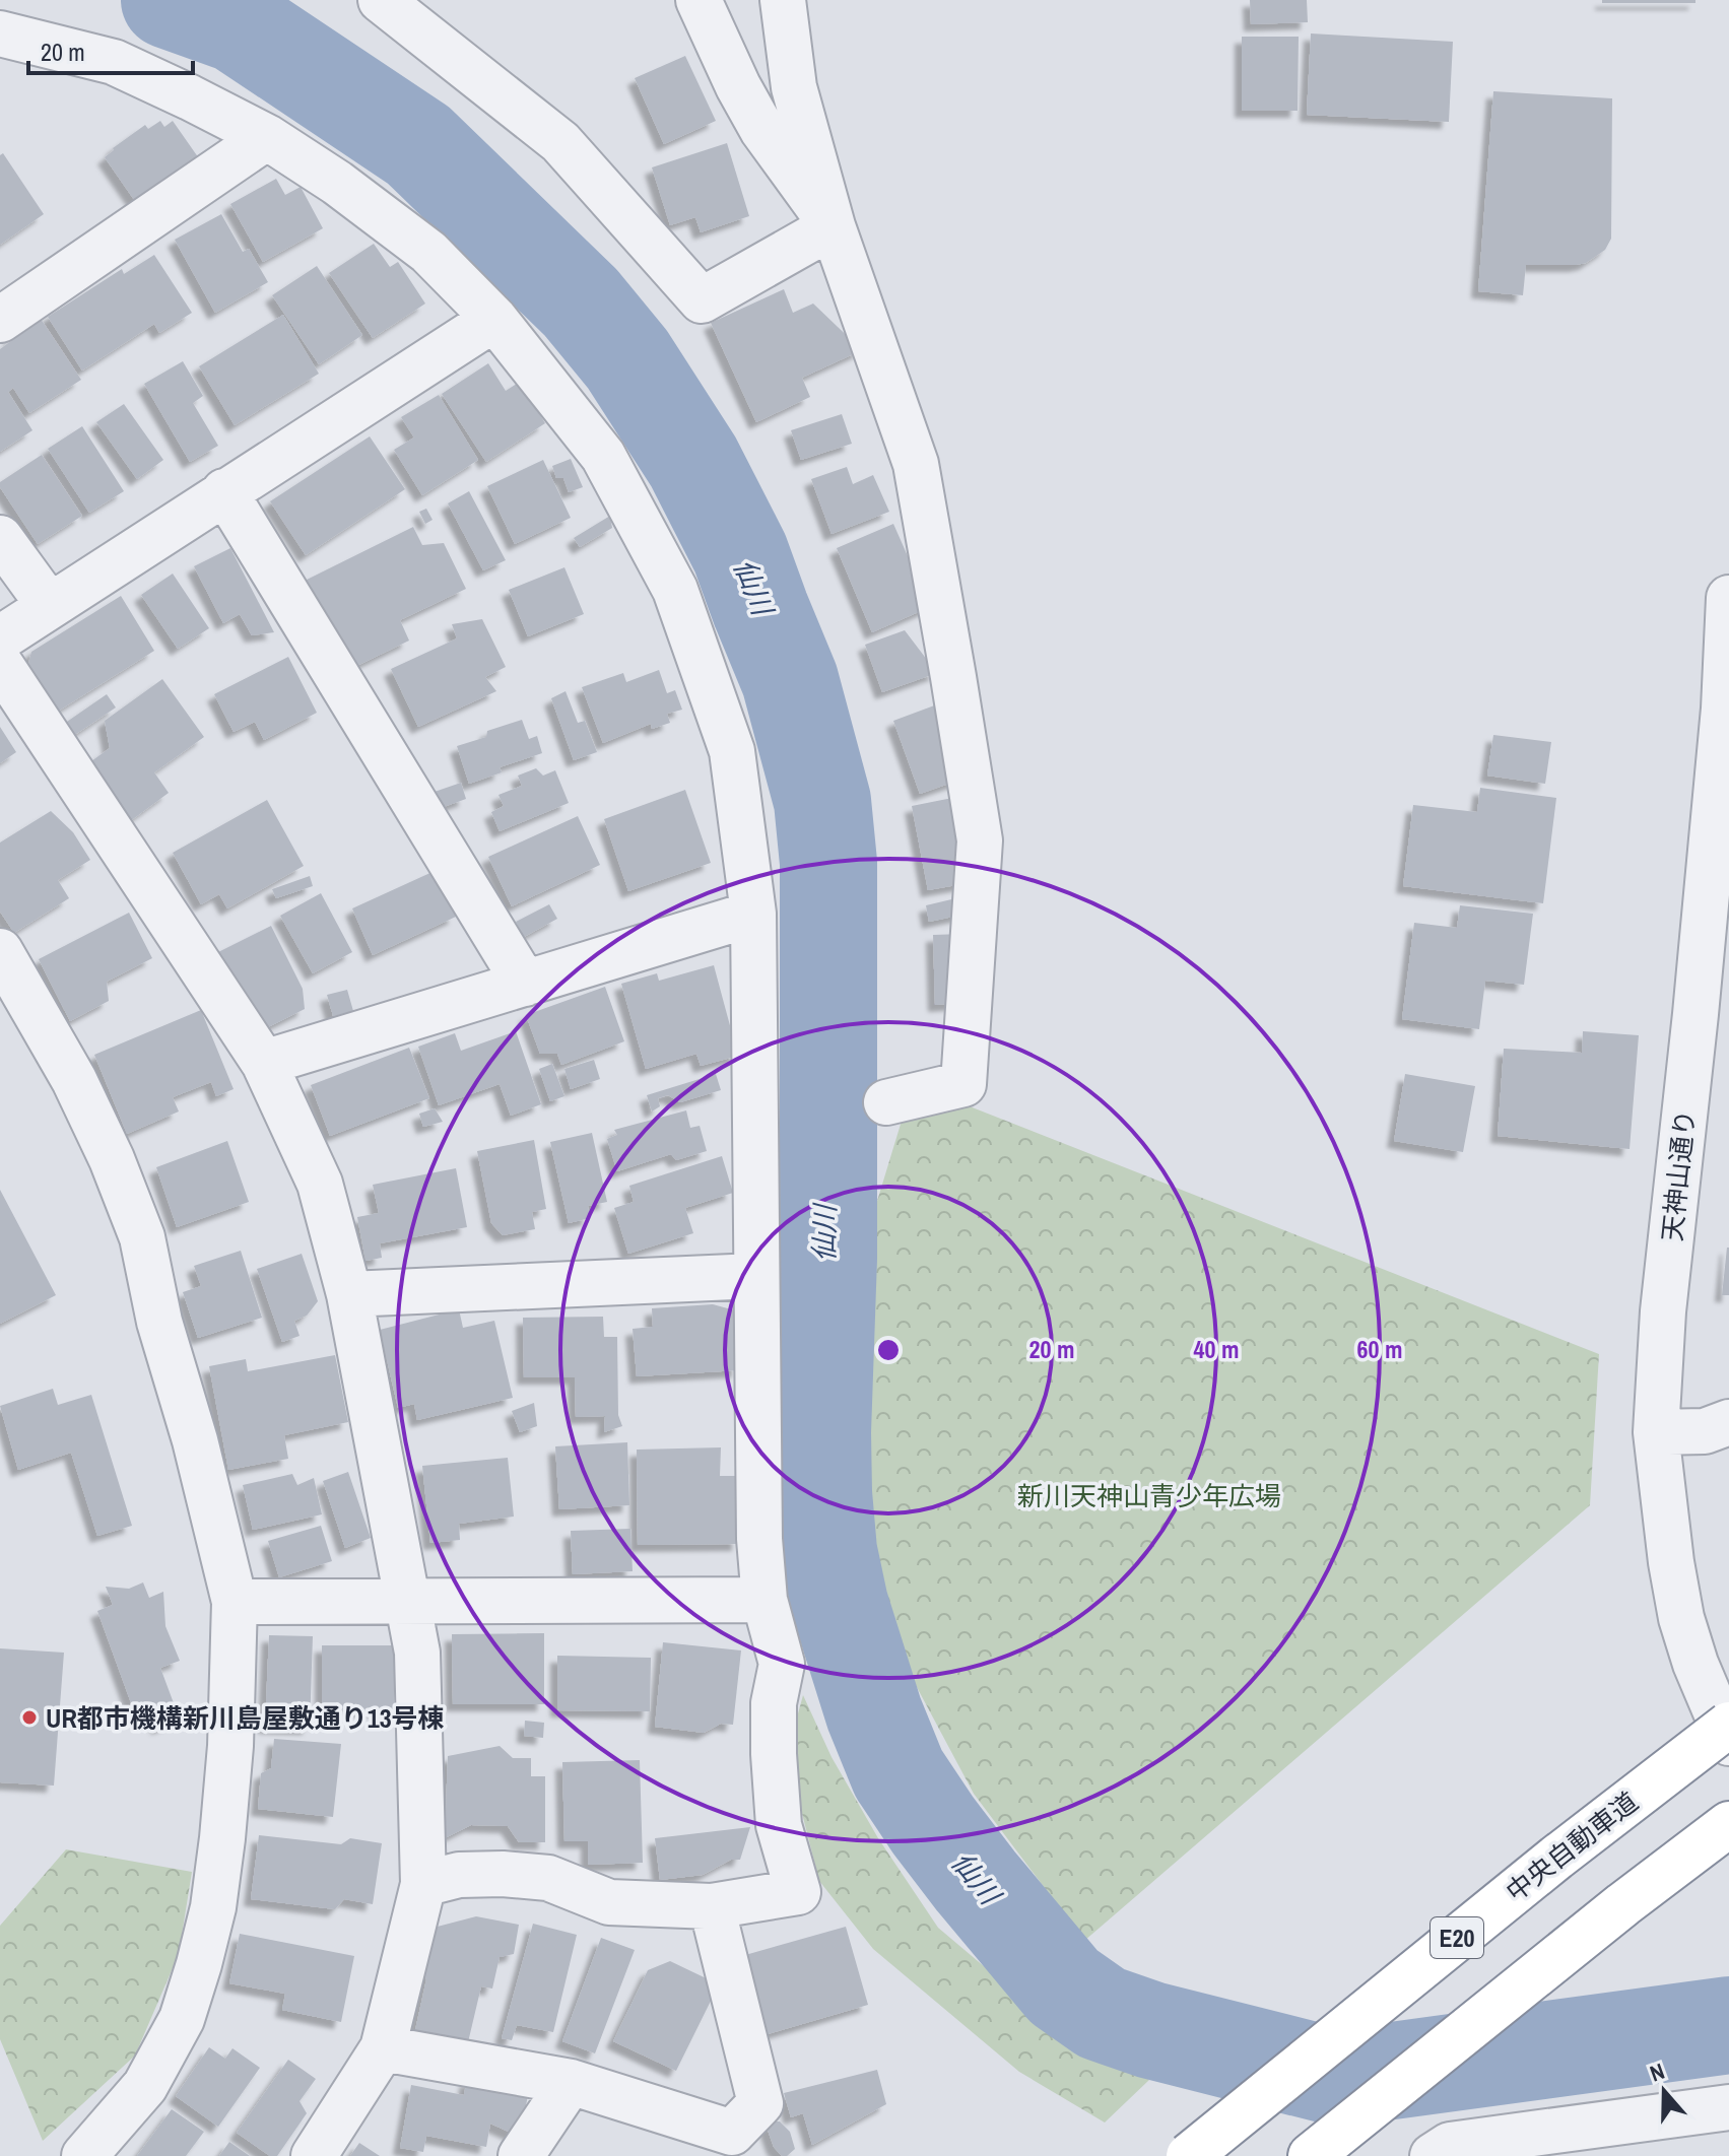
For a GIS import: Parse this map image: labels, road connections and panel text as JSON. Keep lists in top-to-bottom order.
{
  "streets": {
    "highway": ["中央自動車道", "E20"],
    "street": ["天神山通り"]
  },
  "water": ["仙川"],
  "parks": ["新川天神山青少年広場"],
  "places": ["UR都市機構新川島屋敷通り13号棟"],
  "scale_bar": "20 m",
  "north": "top",
  "rings": ["20 m", "40 m", "60 m"]
}
